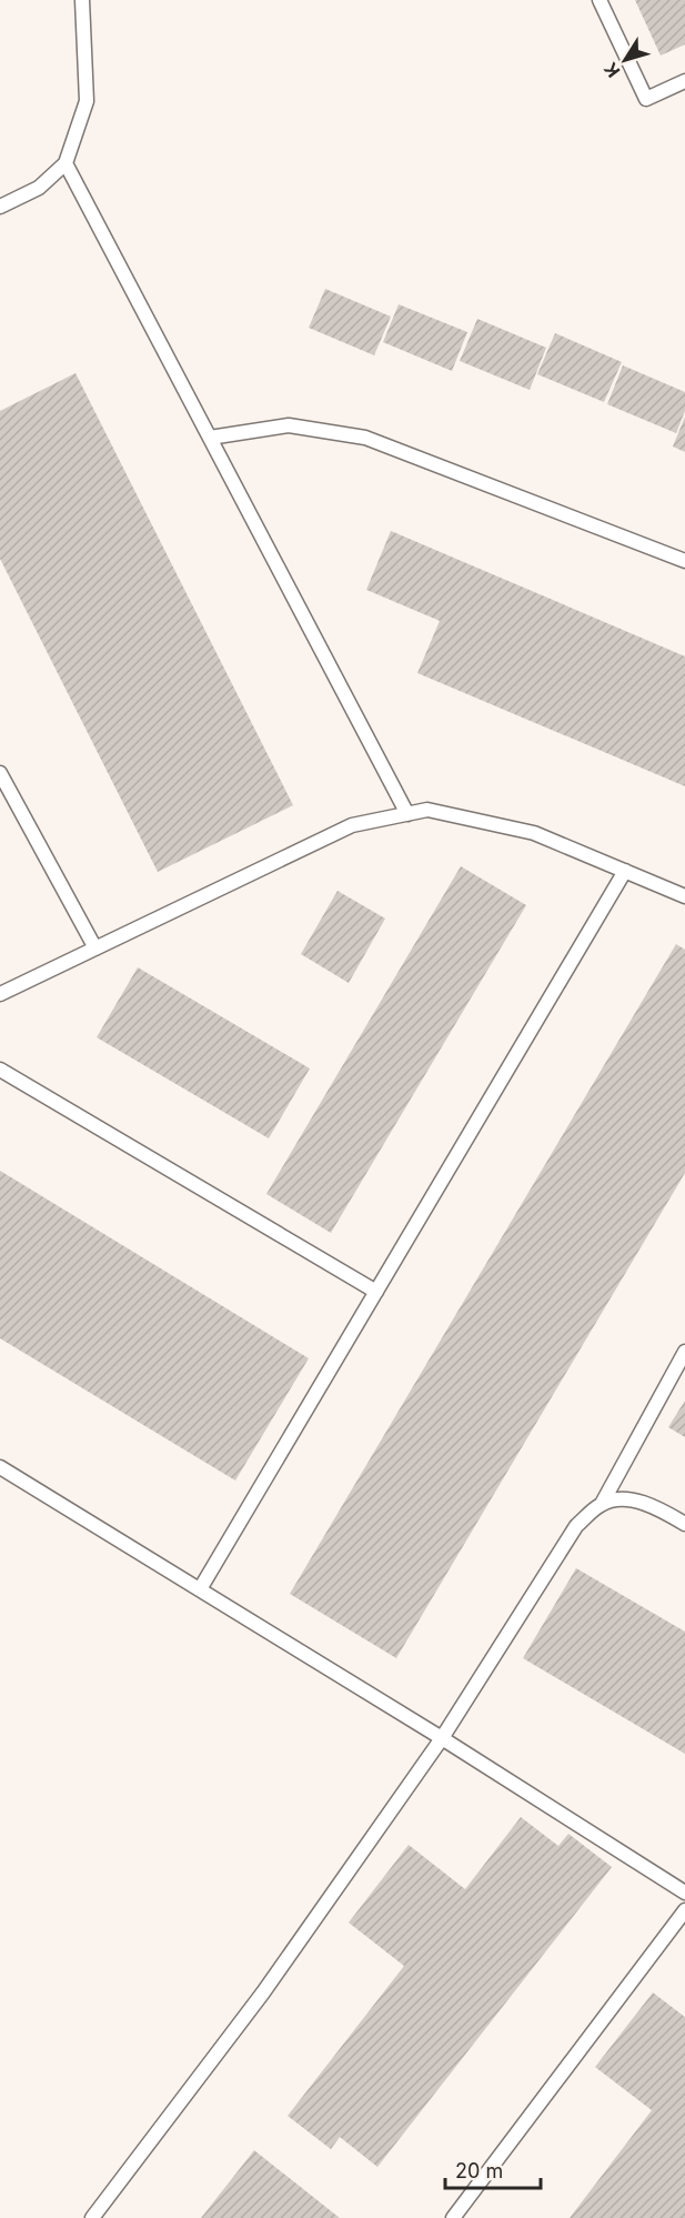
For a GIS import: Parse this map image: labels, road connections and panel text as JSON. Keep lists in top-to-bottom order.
{
  "scale_bar": "20 m",
  "north": "bottom left"
}
